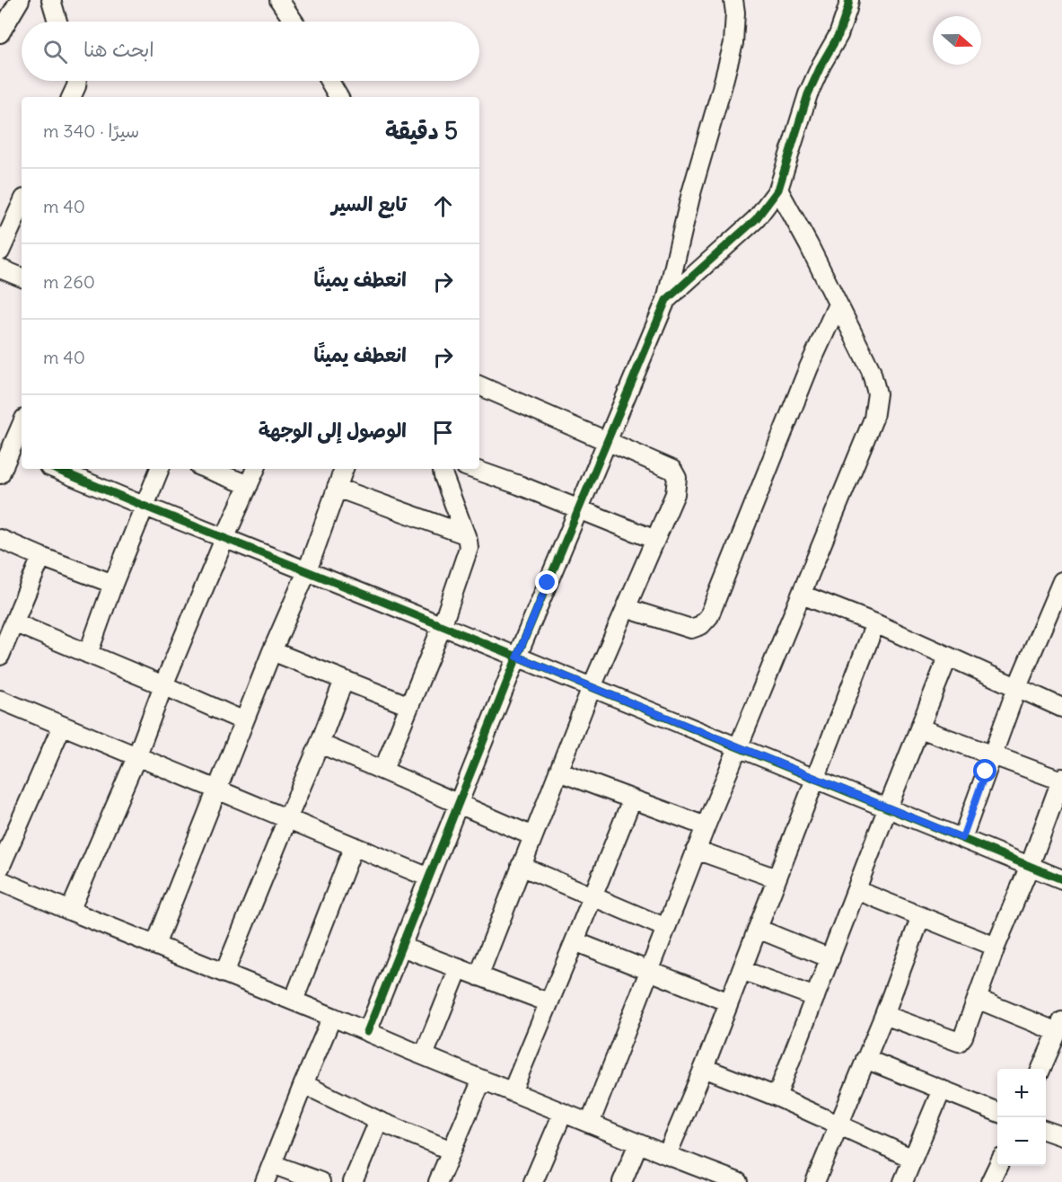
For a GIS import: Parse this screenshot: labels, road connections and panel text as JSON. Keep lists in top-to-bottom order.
{
  "north": "right",
  "page": {
    "search": "ابحث هنا",
    "heading": ["5 دقيقة", "سيرًا · 340 m"],
    "list": [
      ["تابع السير", "40 m"],
      ["انعطف يمينًا", "260 m"],
      ["انعطف يمينًا", "40 m"],
      "الوصول إلى الوجهة"
    ],
    "map_buttons": ["+", "−"]
  }
}
